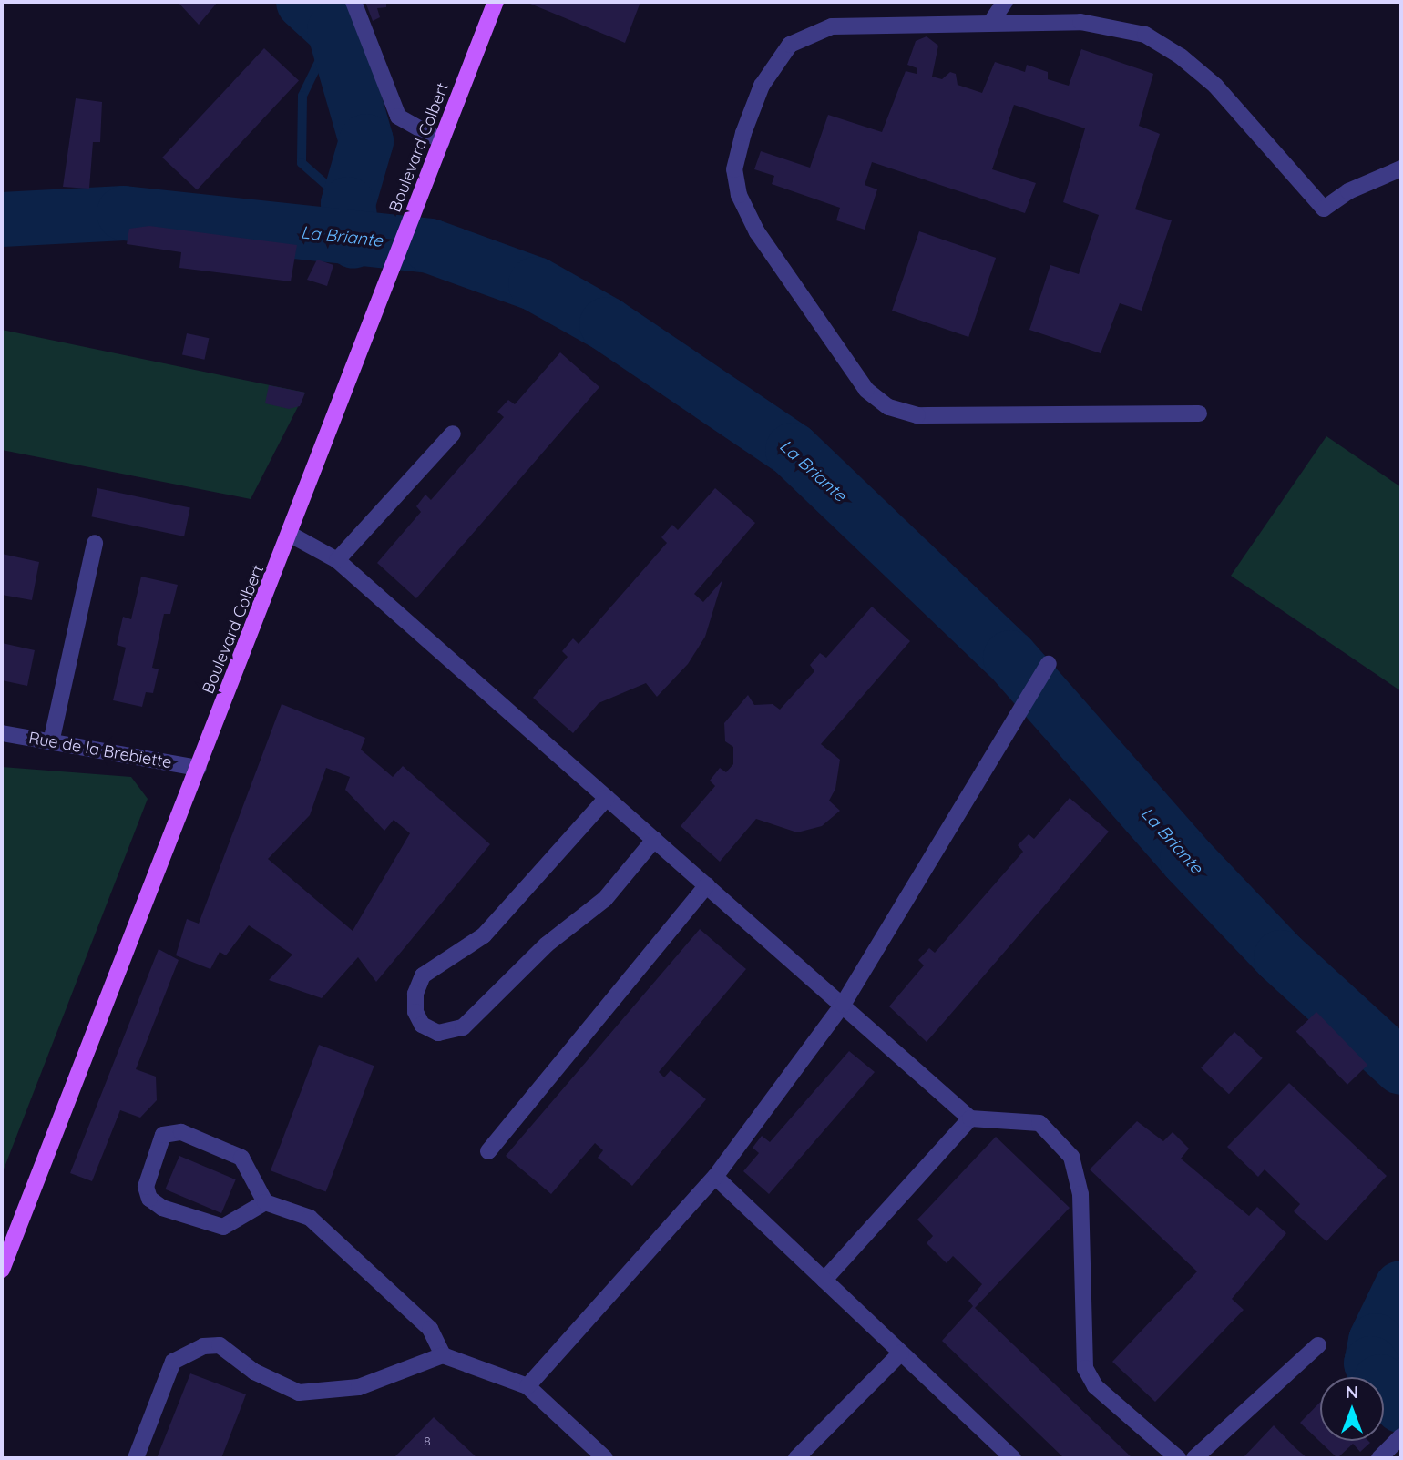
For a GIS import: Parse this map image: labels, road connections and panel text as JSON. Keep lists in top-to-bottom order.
{
  "streets": {
    "main road": ["Boulevard Colbert"],
    "street": ["Rue de la Brebiette"]
  },
  "crossings": [
    ["Boulevard Colbert", "Rue de la Brebiette"]
  ],
  "water": ["La Briante"],
  "house_numbers": ["8"],
  "north": "top"
}
